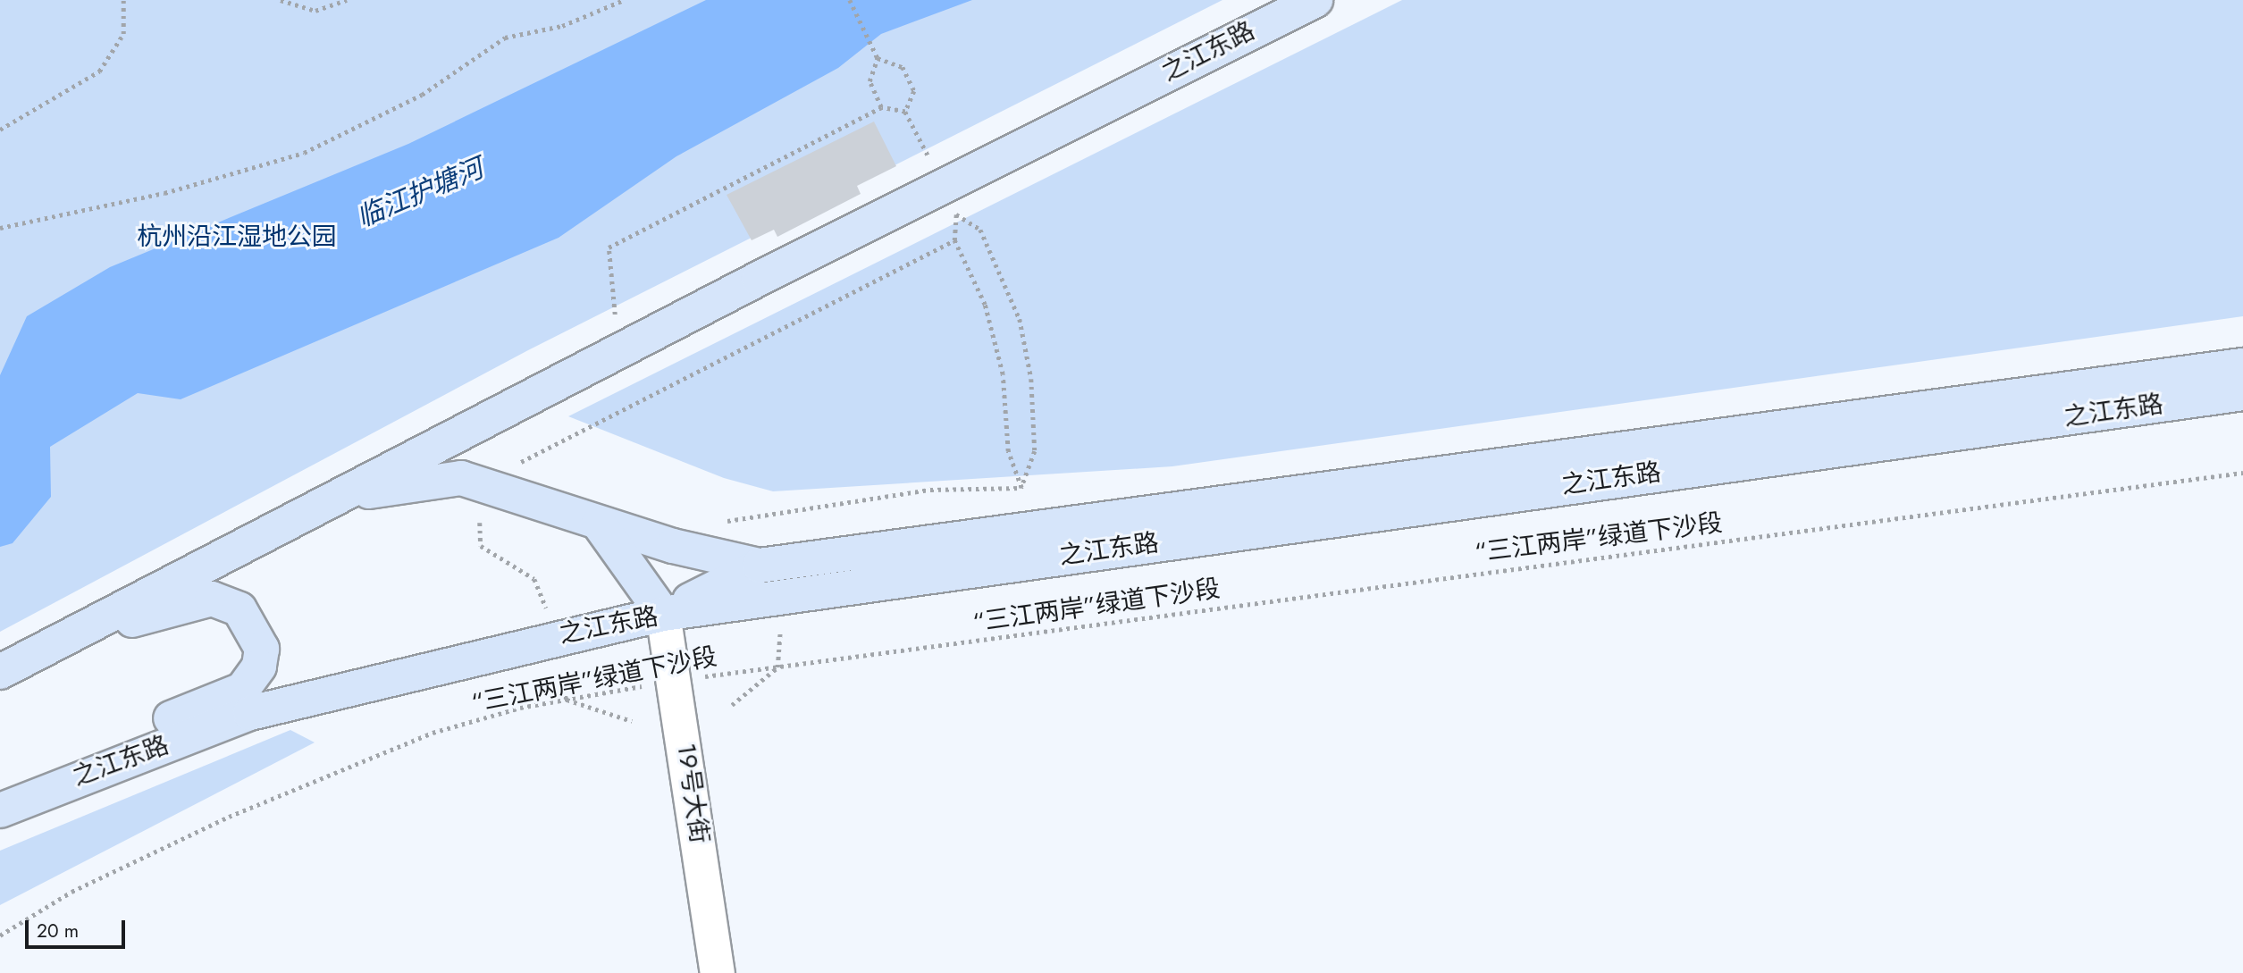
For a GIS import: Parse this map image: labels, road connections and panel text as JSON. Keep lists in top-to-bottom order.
{
  "streets": {
    "main road": ["之江东路"],
    "street": ["19号大街"],
    "path": ["“三江两岸”绿道下沙段"]
  },
  "crossings": [
    ["之江东路", "19号大街"],
    ["“三江两岸”绿道下沙段", "19号大街"]
  ],
  "water": ["临江护塘河"],
  "parks": ["杭州沿江湿地公园"],
  "scale_bar": "20 m"
}
